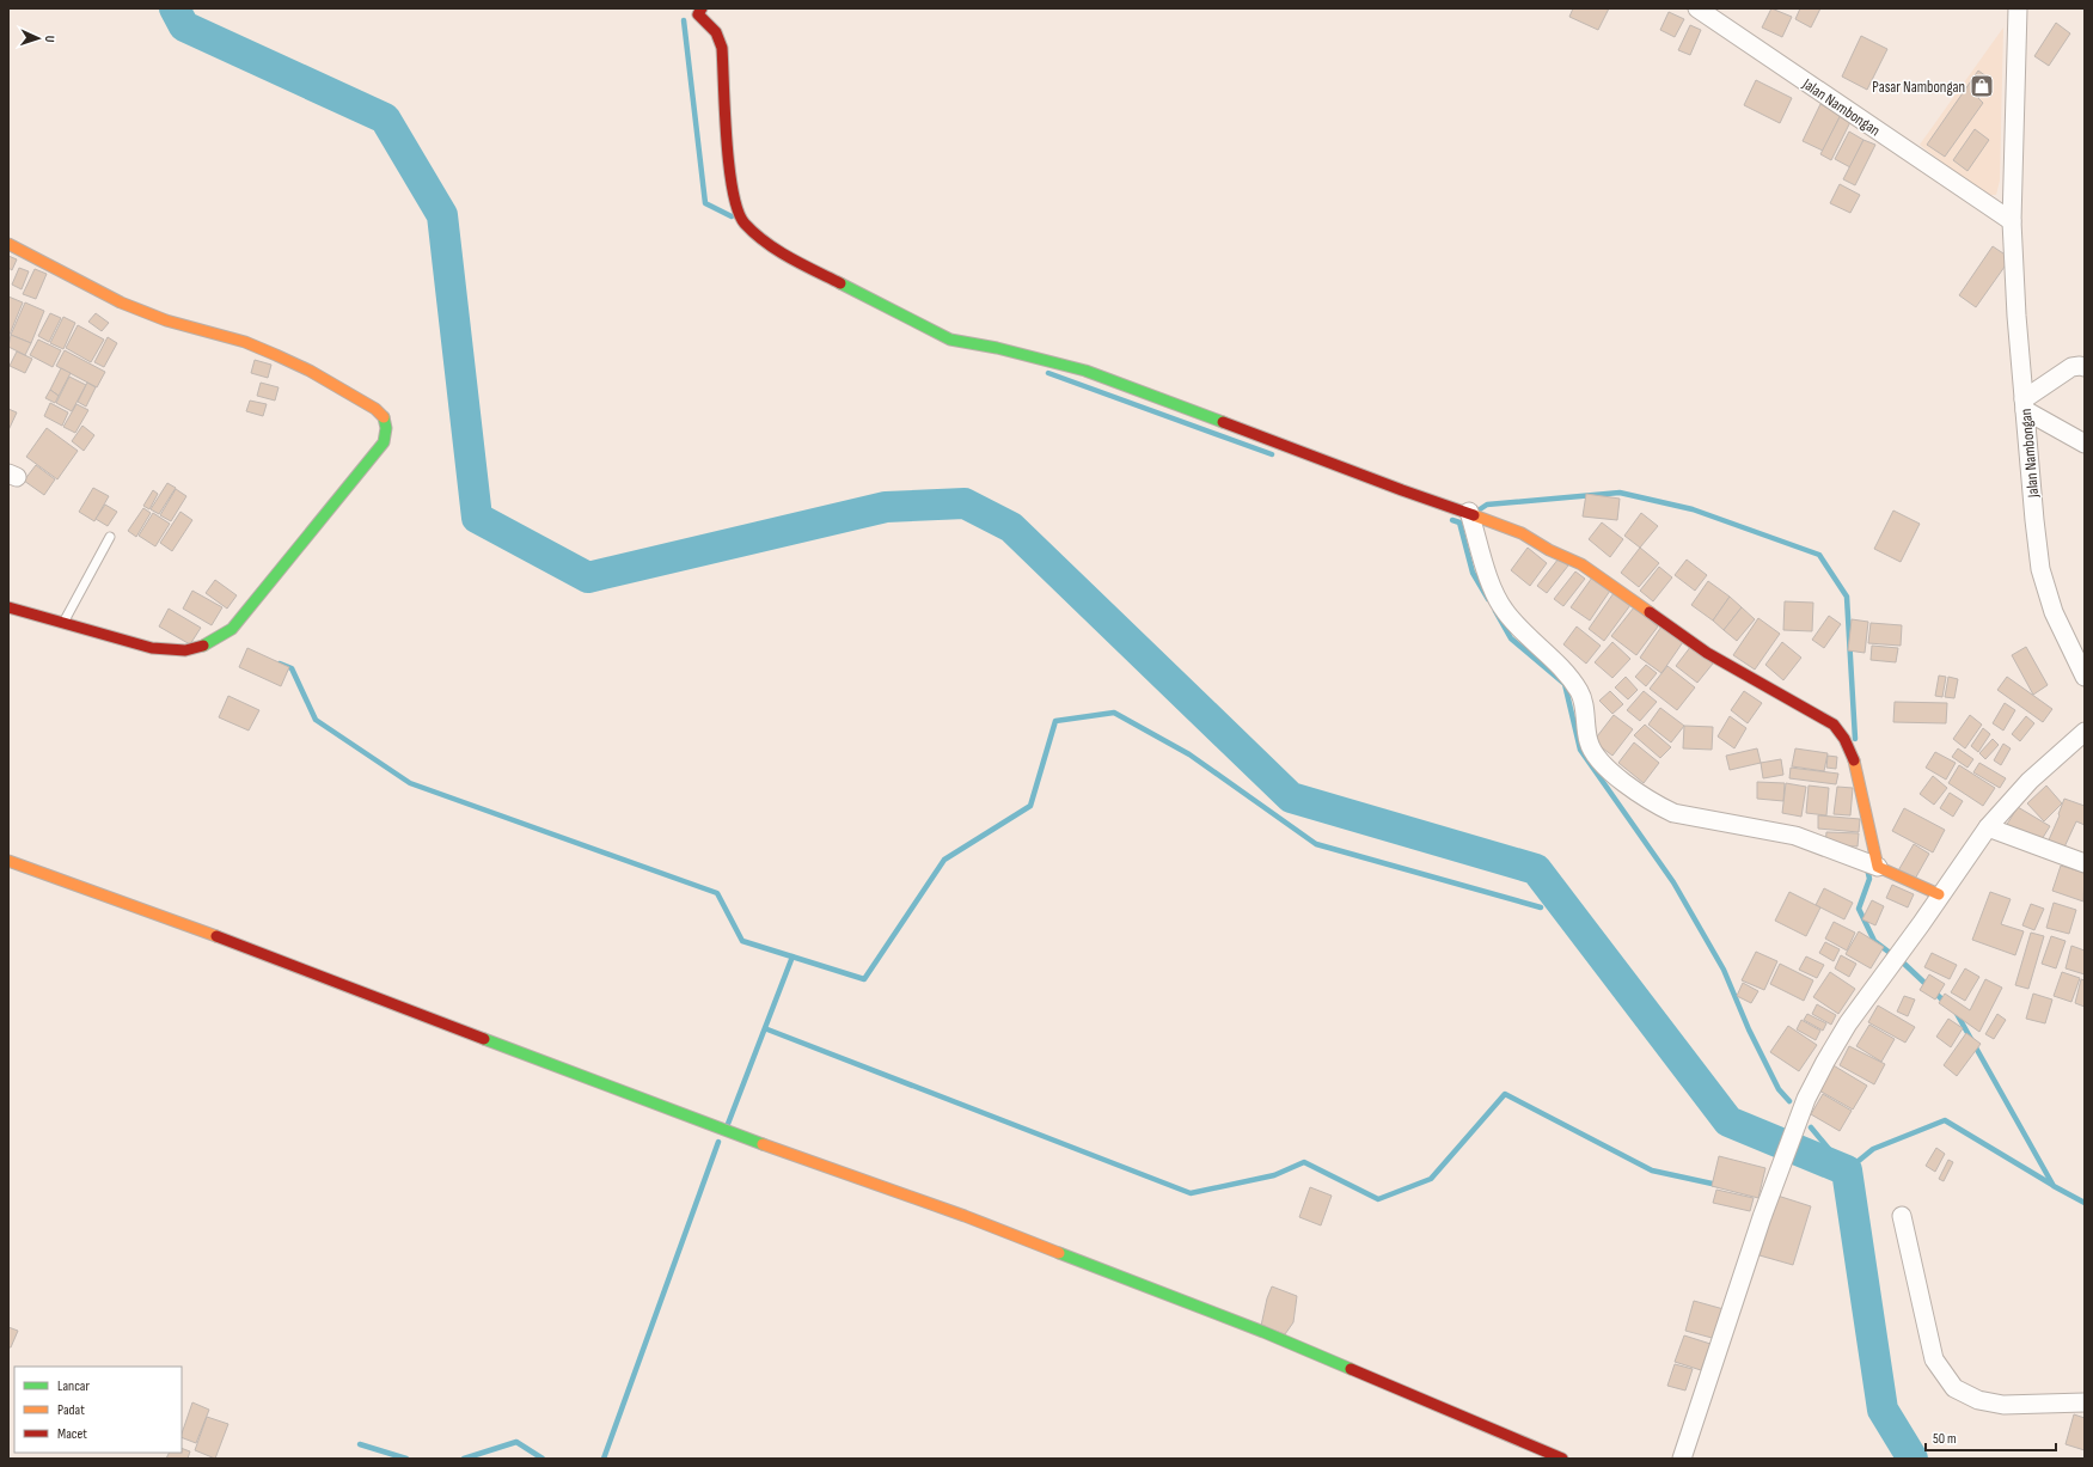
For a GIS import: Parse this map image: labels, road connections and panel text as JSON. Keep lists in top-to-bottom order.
{
  "streets": {
    "street": ["Jalan Nambongan"]
  },
  "places": {
    "shop": ["Pasar Nambongan"]
  },
  "legend": ["Lancar", "Padat", "Macet"],
  "scale_bar": "50 m",
  "north": "right"
}
